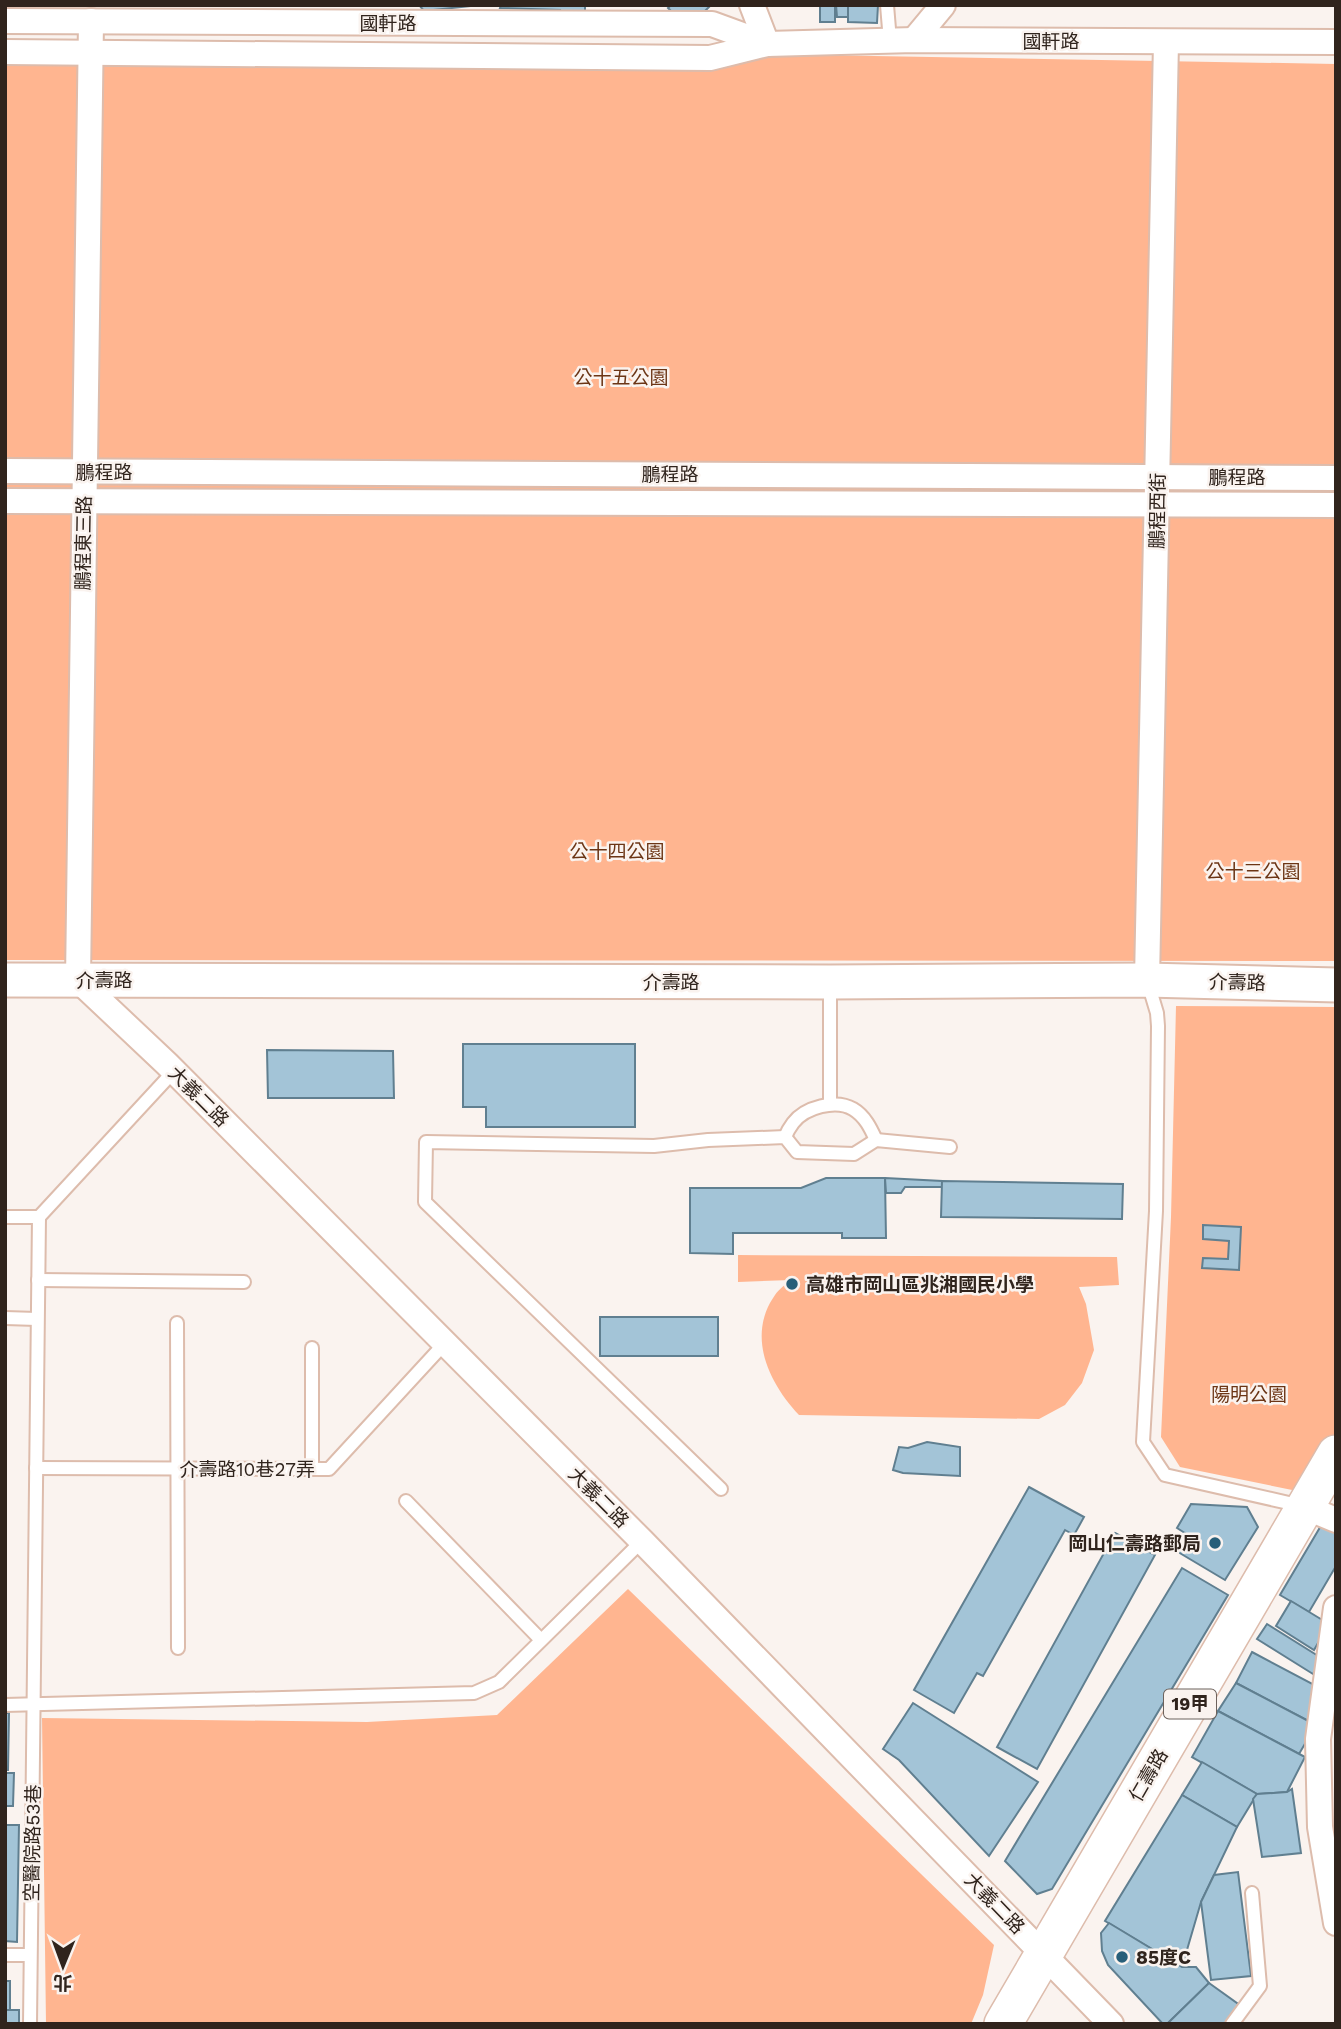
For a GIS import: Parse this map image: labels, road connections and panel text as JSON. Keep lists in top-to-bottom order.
{
  "streets": {
    "main road": ["介壽路", "19甲", "仁壽路"],
    "street": [
      "國軒路",
      "鵬程路",
      "鵬程西街",
      "鵬程東三路",
      "大義二路"
    ],
    "lane": ["介壽路10巷27弄", "空醫院路53巷"]
  },
  "crossings": [
    ["國軒路", "鵬程西街"],
    ["國軒路", "鵬程東三路"],
    ["鵬程路", "鵬程西街"],
    ["鵬程路", "鵬程東三路"],
    ["鵬程西街", "介壽路"],
    ["鵬程東三路", "介壽路"],
    ["鵬程東三路", "大義二路"],
    ["介壽路", "大義二路"],
    ["大義二路", "介壽路10巷27弄"],
    ["大義二路", "仁壽路"]
  ],
  "parks": [
    "公十五公園",
    "公十四公園",
    "公十三公園",
    "陽明公園"
  ],
  "places": ["高雄市岡山區兆湘國民小學", "岡山仁壽路郵局", "85度C"],
  "north": "bottom"
}
